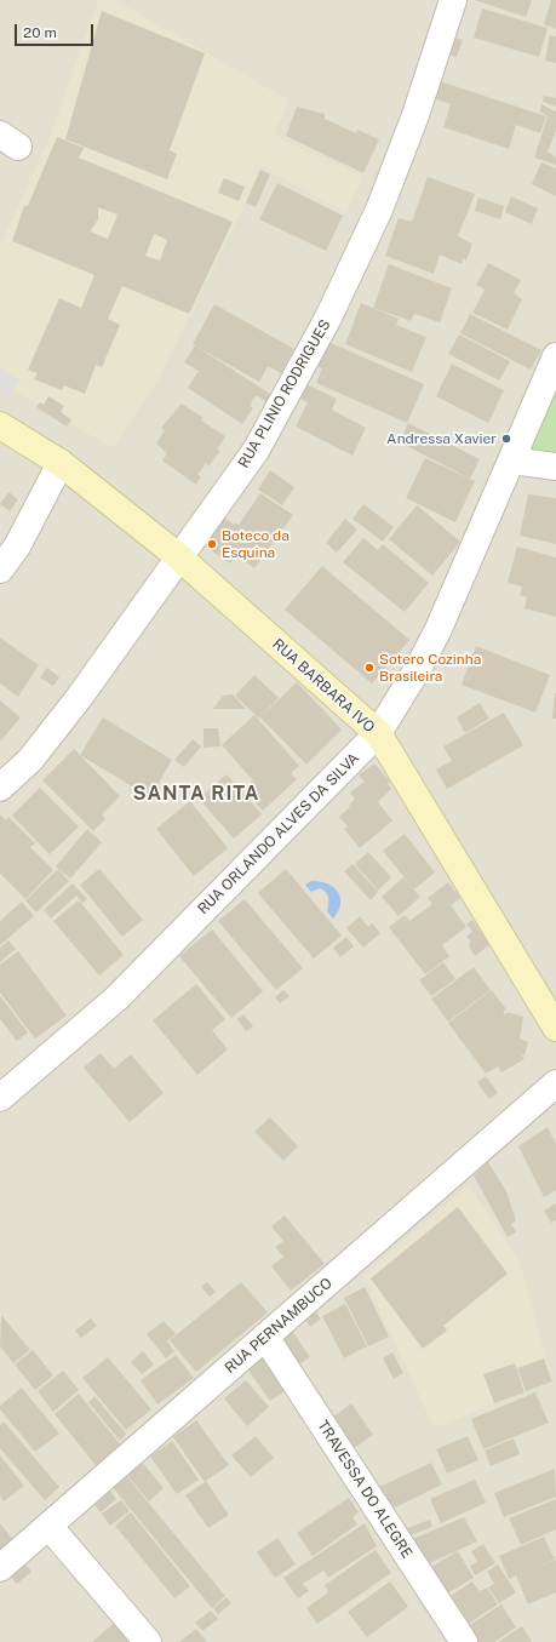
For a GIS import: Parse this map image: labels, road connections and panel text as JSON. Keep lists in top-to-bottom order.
{
  "streets": {
    "street": [
      "RUA PLINIO RODRIGUES",
      "RUA BARBARA IVO",
      "RUA ORLANDO ALVES DA SILVA",
      "RUA PERNAMBUCO",
      "TRAVESSA DO ALEGRE"
    ]
  },
  "crossings": [
    ["RUA PLINIO RODRIGUES", "RUA BARBARA IVO"],
    ["RUA BARBARA IVO", "RUA ORLANDO ALVES DA SILVA"],
    ["RUA PERNAMBUCO", "TRAVESSA DO ALEGRE"]
  ],
  "districts": ["SANTA RITA"],
  "places": ["Andressa Xavier", "Boteco da Esquina", "Sotero Cozinha Brasileira"],
  "scale_bar": "20 m"
}
